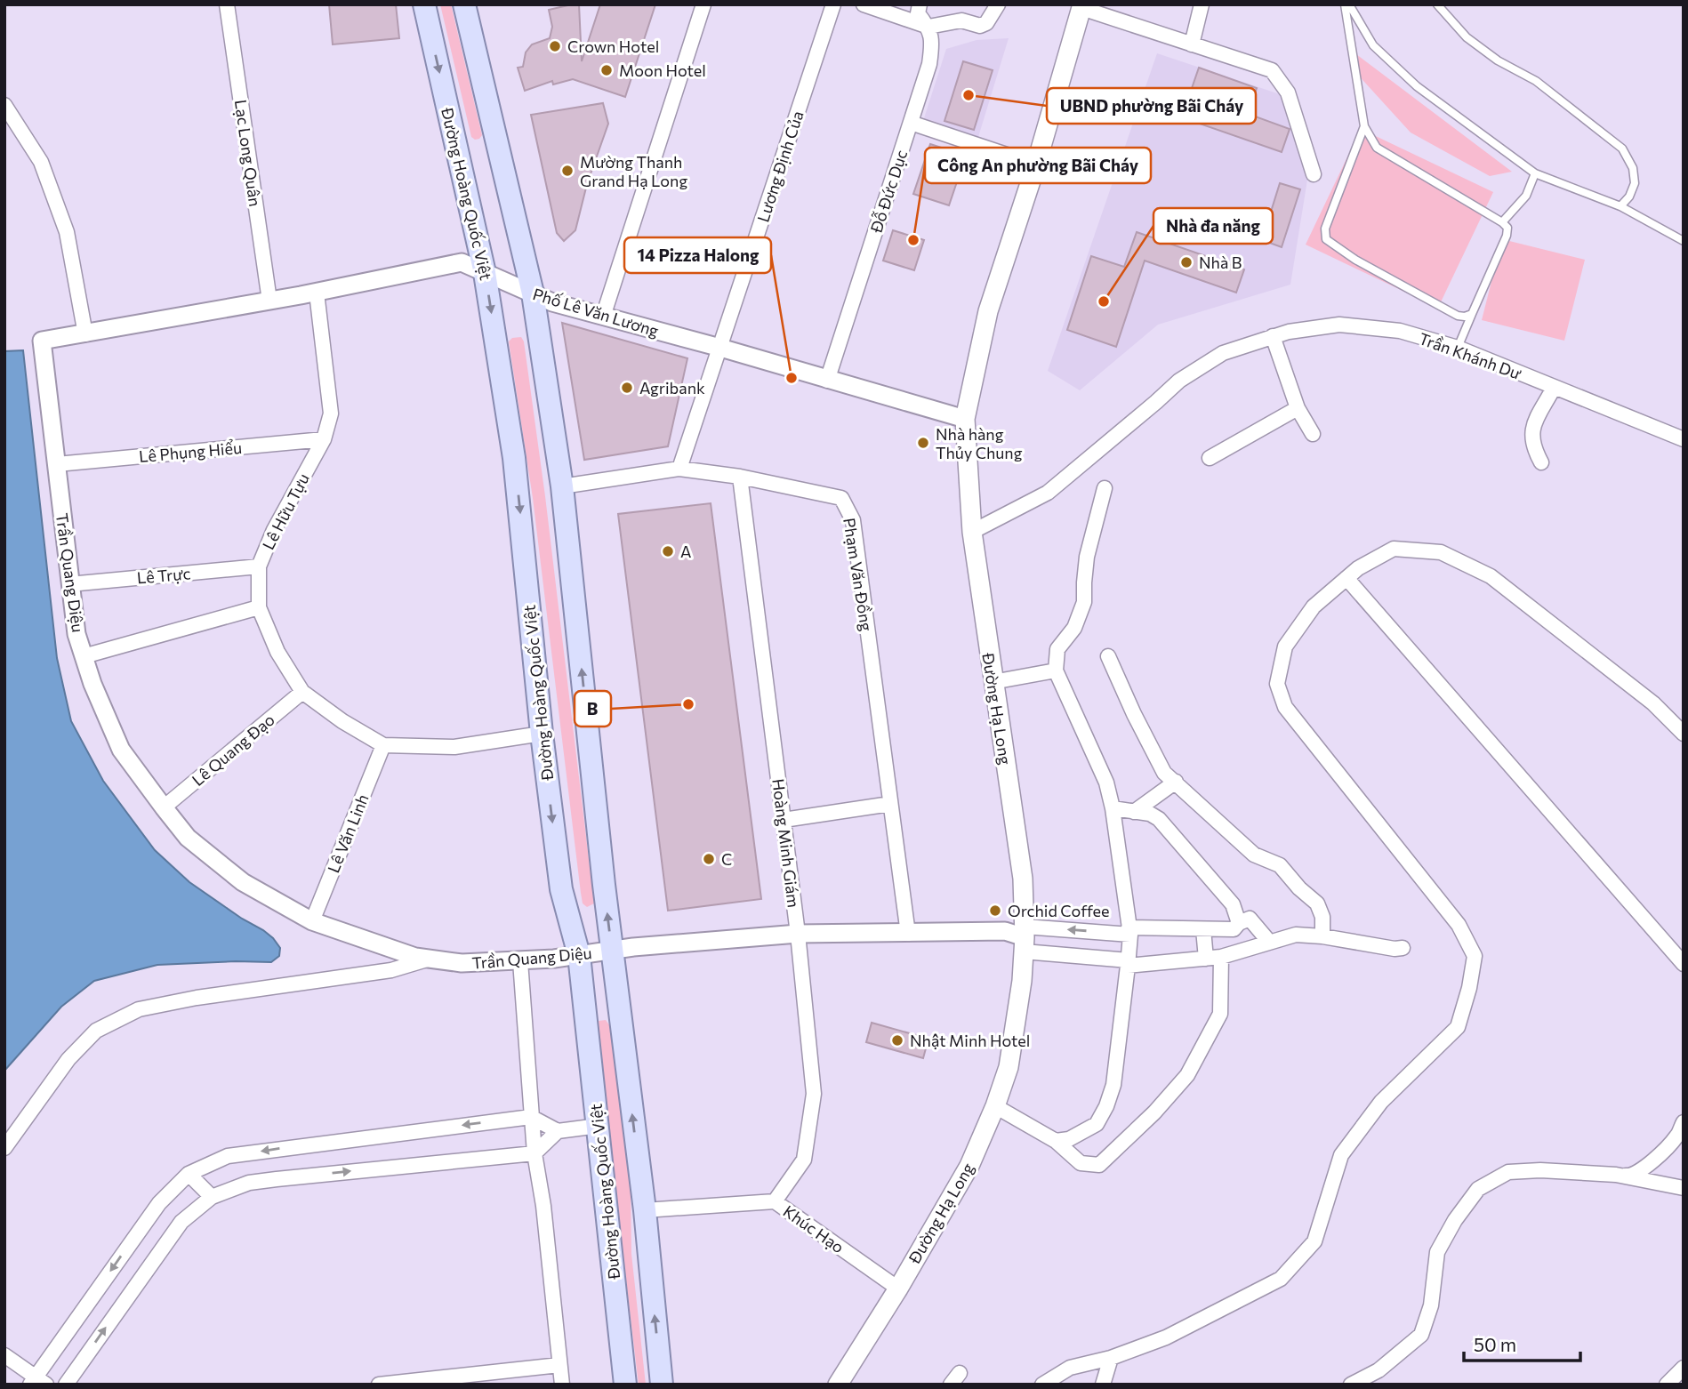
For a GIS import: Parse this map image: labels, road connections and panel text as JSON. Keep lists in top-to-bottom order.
{
  "streets": {
    "main road": ["Đường Hoàng Quốc Việt", "Đường Hạ Long"],
    "street": [
      "Lạc Long Quân",
      "Lương Định Của",
      "Đỗ Đức Dục",
      "Phố Lê Văn Lương",
      "Trần Khánh Dư",
      "Lê Phụng Hiểu",
      "Lê Hữu Tựu",
      "Trần Quang Diệu",
      "Phạm Văn Đồng",
      "Lê Trực",
      "Lê Quang Đạo",
      "Lê Văn Linh",
      "Hoàng Minh Giám",
      "Khúc Hạo"
    ]
  },
  "crossings": [
    ["Lạc Long Quân", "Phố Lê Văn Lương"],
    ["Lương Định Của", "Phố Lê Văn Lương"],
    ["Lương Định Của", "Phạm Văn Đồng"],
    ["Đỗ Đức Dục", "Phố Lê Văn Lương"],
    ["Đường Hoàng Quốc Việt", "Phố Lê Văn Lương"],
    ["Đường Hoàng Quốc Việt", "Lê Hữu Tựu"],
    ["Đường Hoàng Quốc Việt", "Trần Quang Diệu"],
    ["Phố Lê Văn Lương", "Lê Hữu Tựu"],
    ["Phố Lê Văn Lương", "Trần Quang Diệu"],
    ["Phố Lê Văn Lương", "Đường Hạ Long"],
    ["Trần Khánh Dư", "Đường Hạ Long"],
    ["Lê Phụng Hiểu", "Lê Hữu Tựu"],
    ["Lê Phụng Hiểu", "Trần Quang Diệu"],
    ["Lê Hữu Tựu", "Lê Trực"],
    ["Lê Hữu Tựu", "Lê Quang Đạo"],
    ["Lê Hữu Tựu", "Lê Văn Linh"],
    ["Trần Quang Diệu", "Phạm Văn Đồng"],
    ["Trần Quang Diệu", "Lê Trực"],
    ["Trần Quang Diệu", "Đường Hạ Long"],
    ["Trần Quang Diệu", "Lê Quang Đạo"],
    ["Trần Quang Diệu", "Lê Văn Linh"],
    ["Trần Quang Diệu", "Hoàng Minh Giám"],
    ["Phạm Văn Đồng", "Hoàng Minh Giám"],
    ["Đường Hạ Long", "Khúc Hạo"],
    ["Hoàng Minh Giám", "Khúc Hạo"]
  ],
  "places": [
    "Crown Hotel",
    "Moon Hotel",
    "UBND phường Bãi Cháy",
    "Mường Thanh Grand Hạ Long",
    "Công An phường Bãi Cháy",
    "Nhà B",
    "Nhà đa năng",
    "14 Pizza Halong",
    "Agribank",
    "Nhà hàng Thủy Chung",
    "A",
    "B",
    "C",
    "Orchid Coffee",
    "Nhật Minh Hotel"
  ],
  "scale_bar": "50 m"
}
